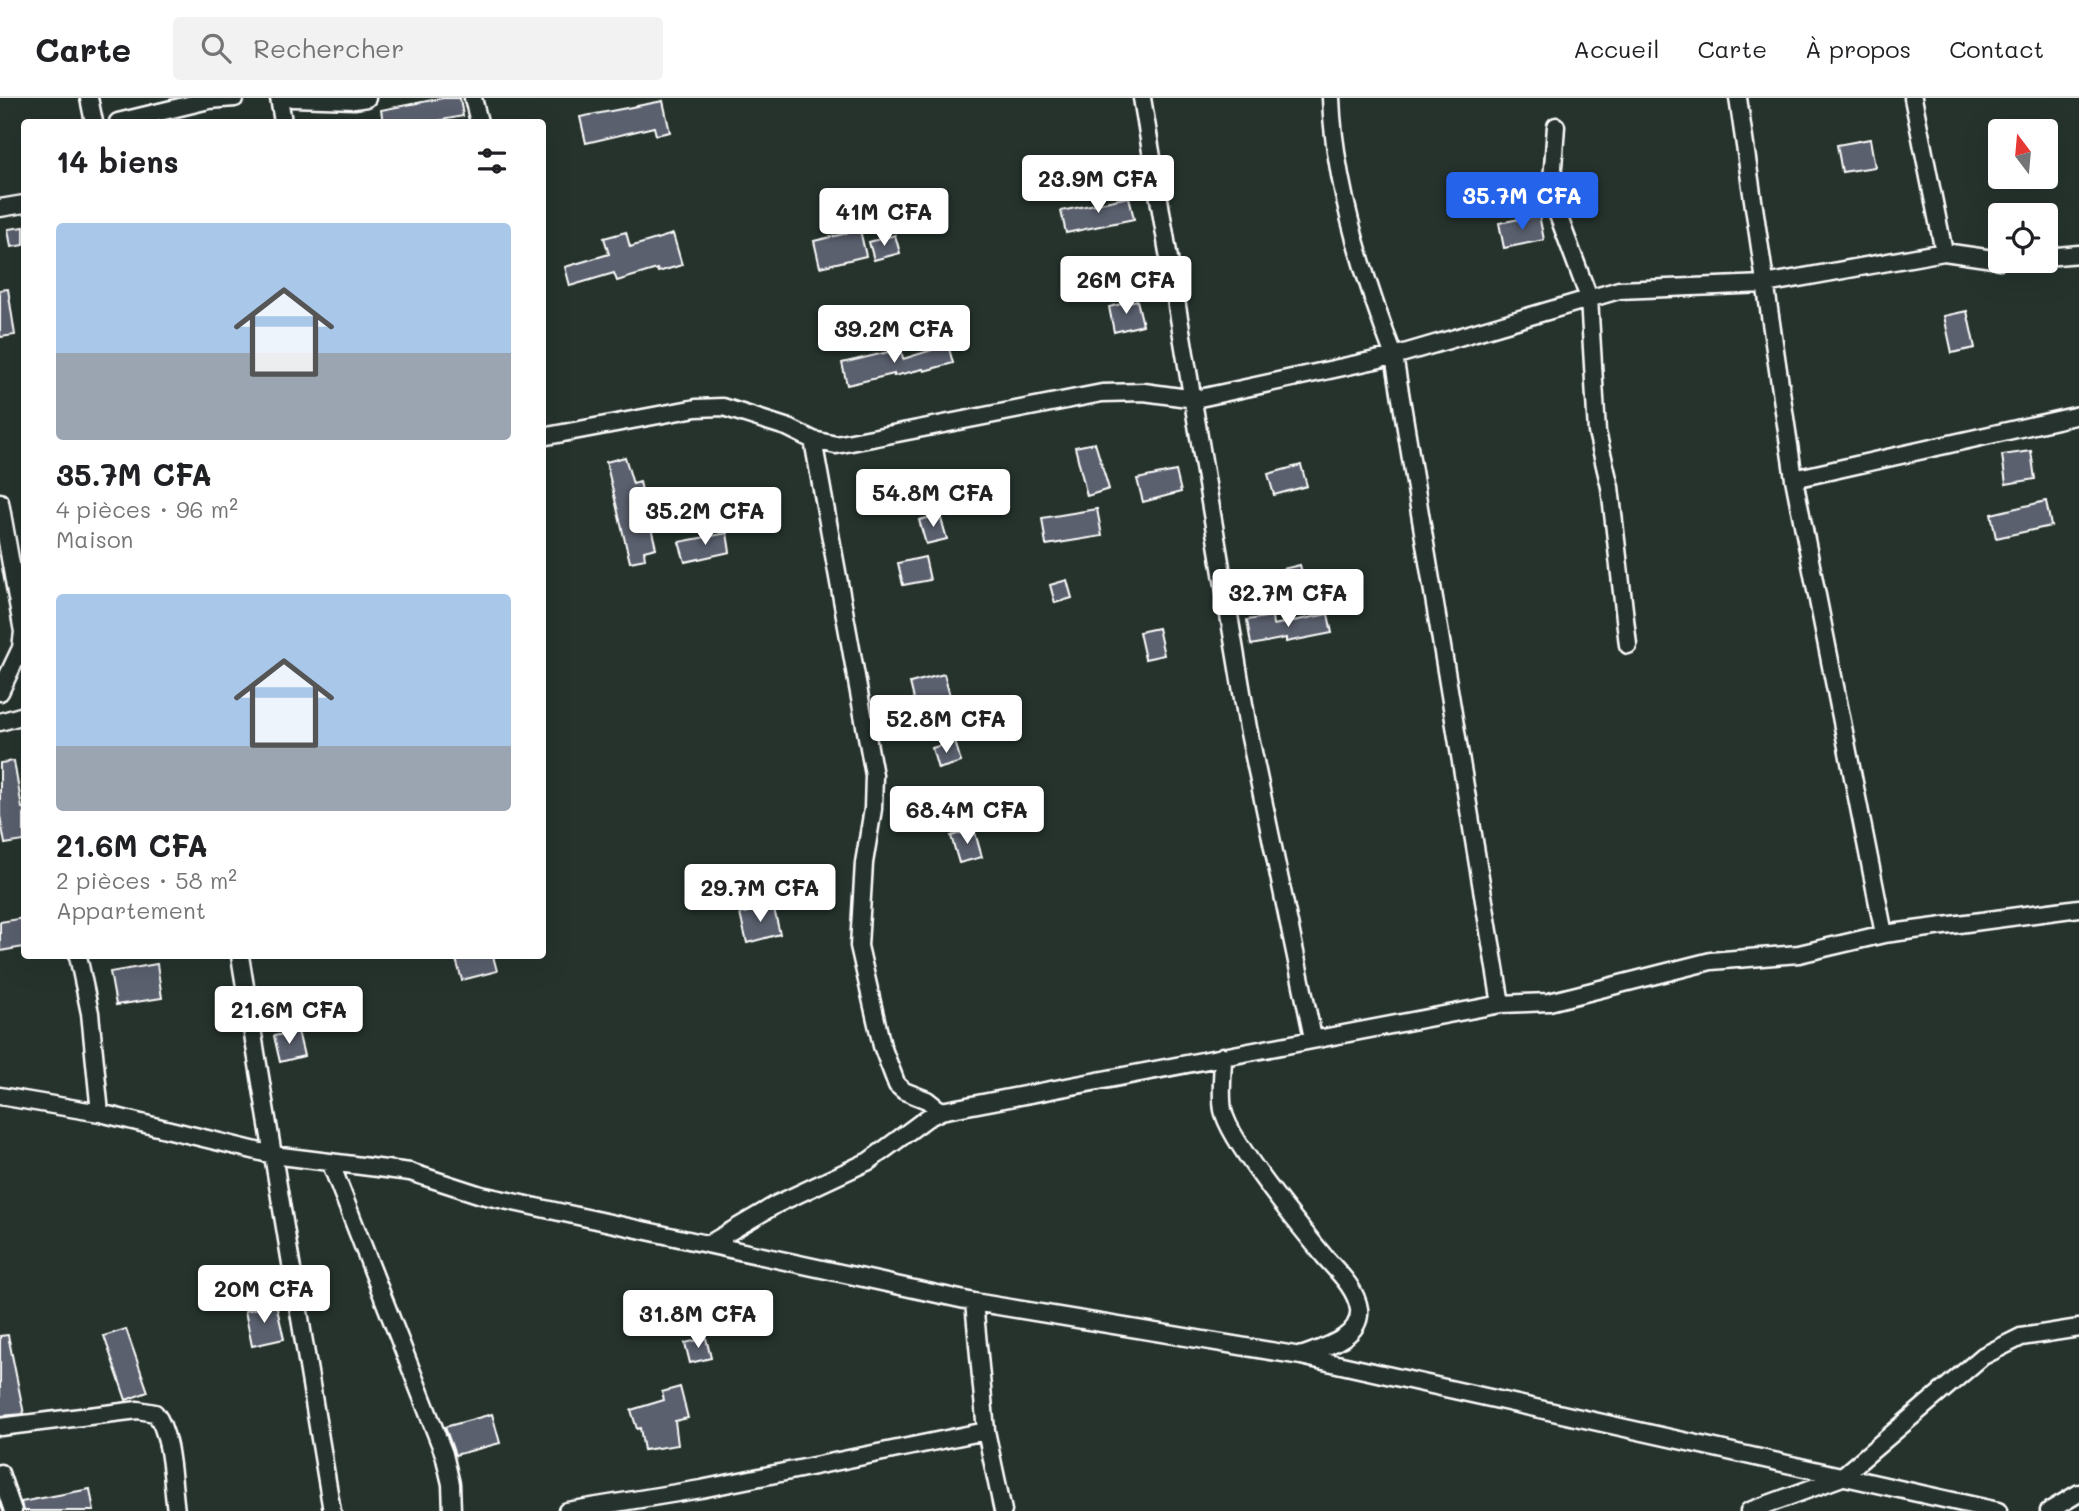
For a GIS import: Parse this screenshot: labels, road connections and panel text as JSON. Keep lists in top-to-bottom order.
{
  "north": "top",
  "page": {
    "header": "Carte",
    "search": "Rechercher",
    "nav": [
      "Accueil",
      "Carte",
      "À propos",
      "Contact"
    ],
    "heading": "14 biens",
    "price": [
      "23.9M CFA",
      "35.7M CFA",
      "41M CFA",
      "26M CFA",
      "39.2M CFA",
      "54.8M CFA",
      "35.2M CFA",
      "32.7M CFA",
      "52.8M CFA",
      "68.4M CFA",
      "29.7M CFA",
      "21.6M CFA",
      "20M CFA",
      "31.8M CFA"
    ],
    "list": [
      {
        "name": "35.7M CFA",
        "note": "4 pièces · 96 m² · Maison"
      },
      {
        "name": "21.6M CFA",
        "note": "2 pièces · 58 m² · Appartement"
      }
    ]
  }
}
